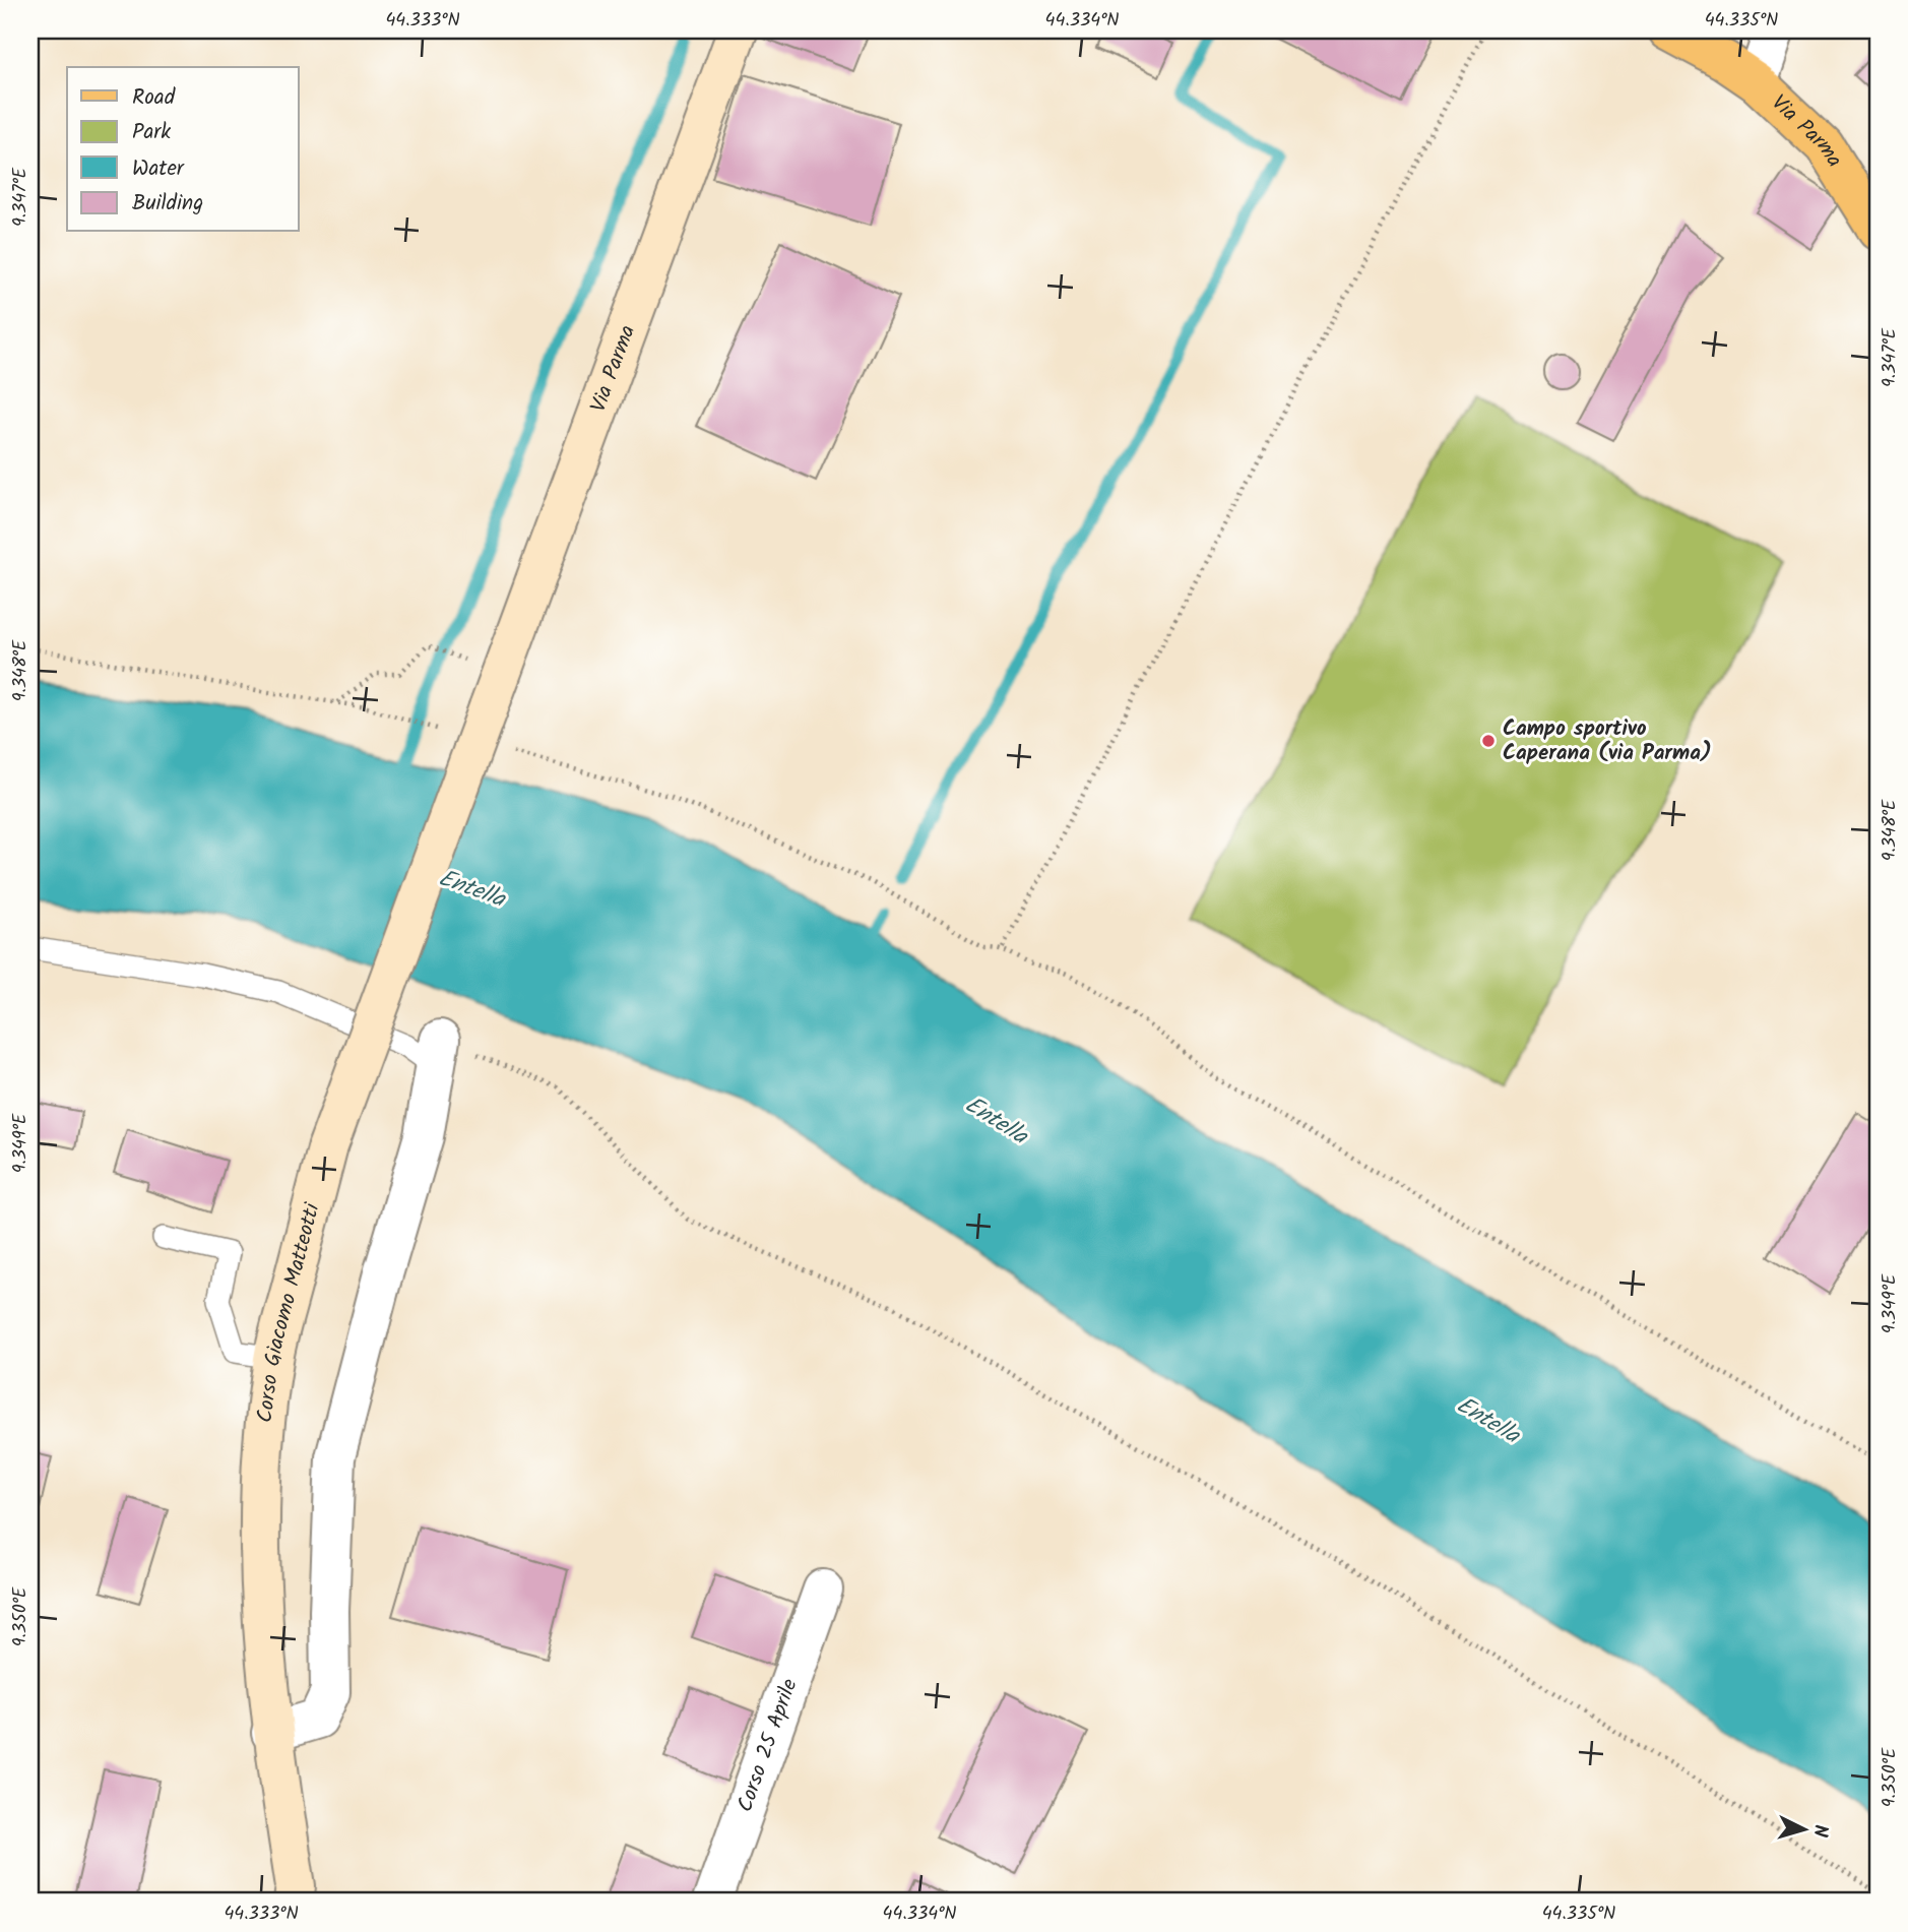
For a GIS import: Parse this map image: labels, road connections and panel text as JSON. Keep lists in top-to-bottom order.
{
  "streets": {
    "main road": ["Via Parma", "Corso Giacomo Matteotti"],
    "street": ["Corso 25 Aprile"]
  },
  "crossings": [
    ["Via Parma", "Corso Giacomo Matteotti"]
  ],
  "water": ["Entella"],
  "places": ["Campo sportivo Caperana (via Parma)"],
  "legend": [
    "Road",
    "Park",
    "Water",
    "Building"
  ],
  "north": "right",
  "coordinates": [
    "44.333°N",
    "44.334°N",
    "44.335°N",
    "9.347°E",
    "9.348°E",
    "9.349°E",
    "9.350°E"
  ]
}
